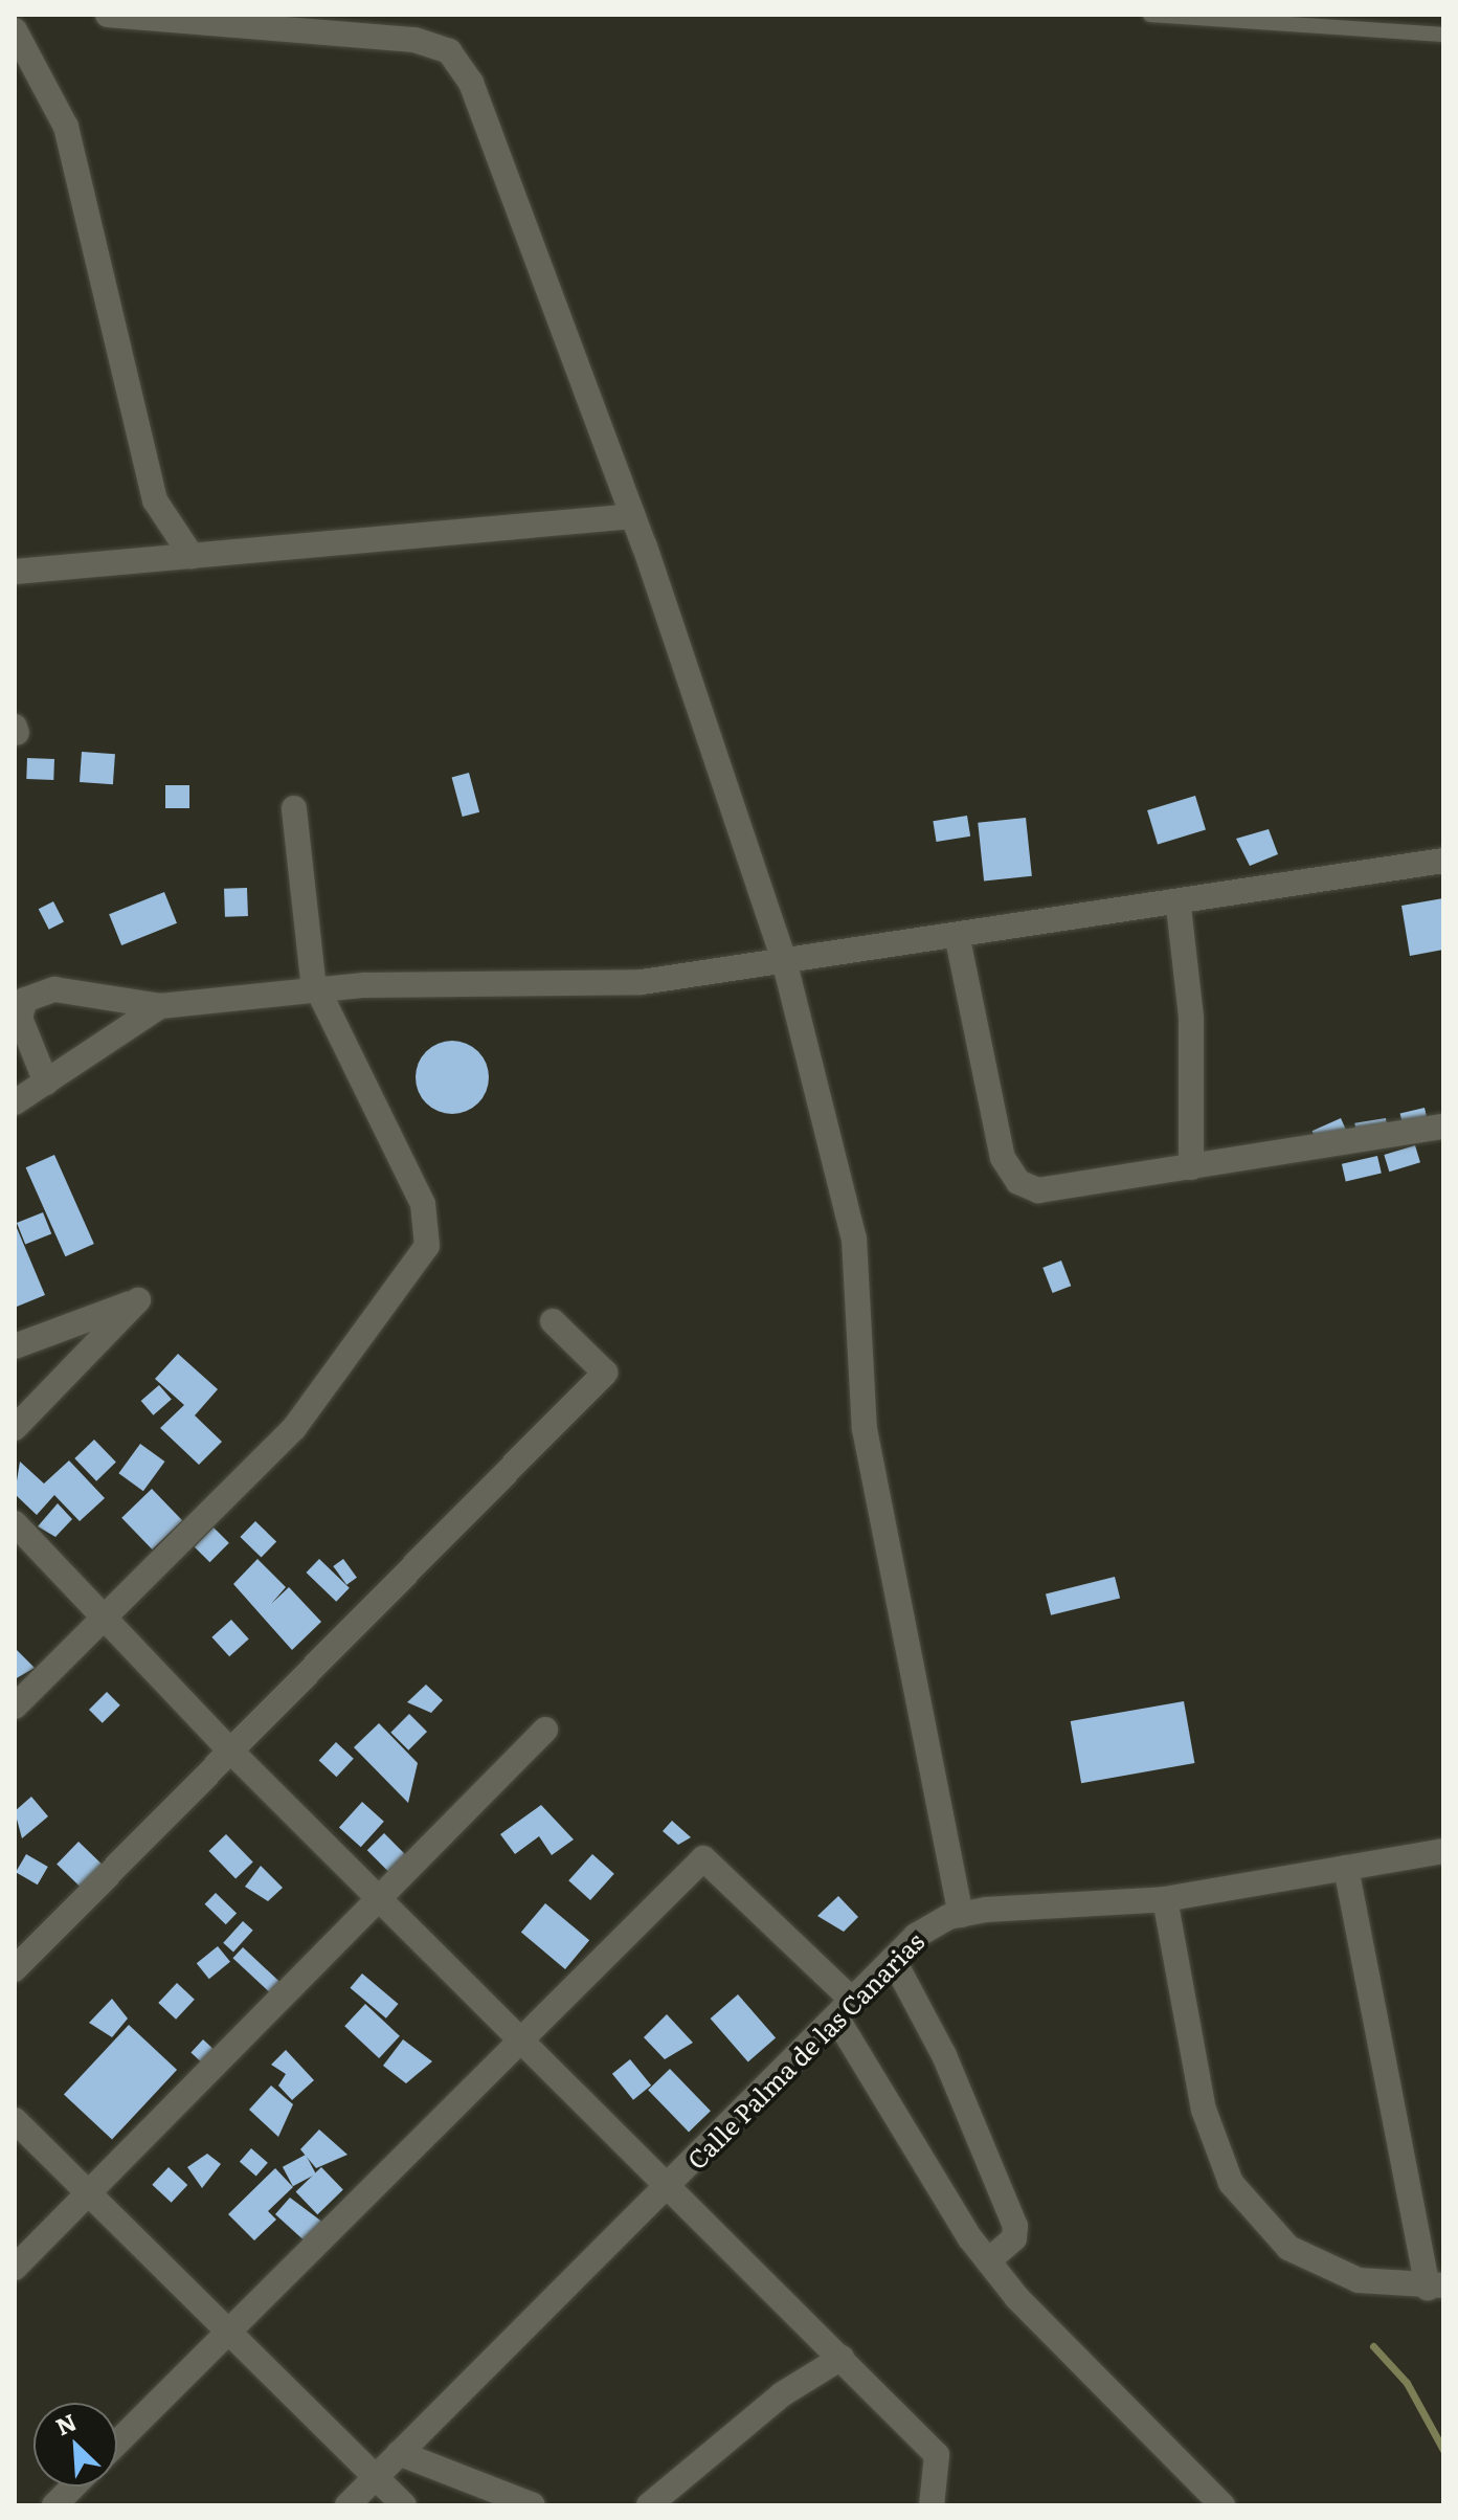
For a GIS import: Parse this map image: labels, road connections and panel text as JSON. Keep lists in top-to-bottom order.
{
  "streets": {
    "street": ["Calle Palma de las Canarias"]
  },
  "north": "top left"
}
